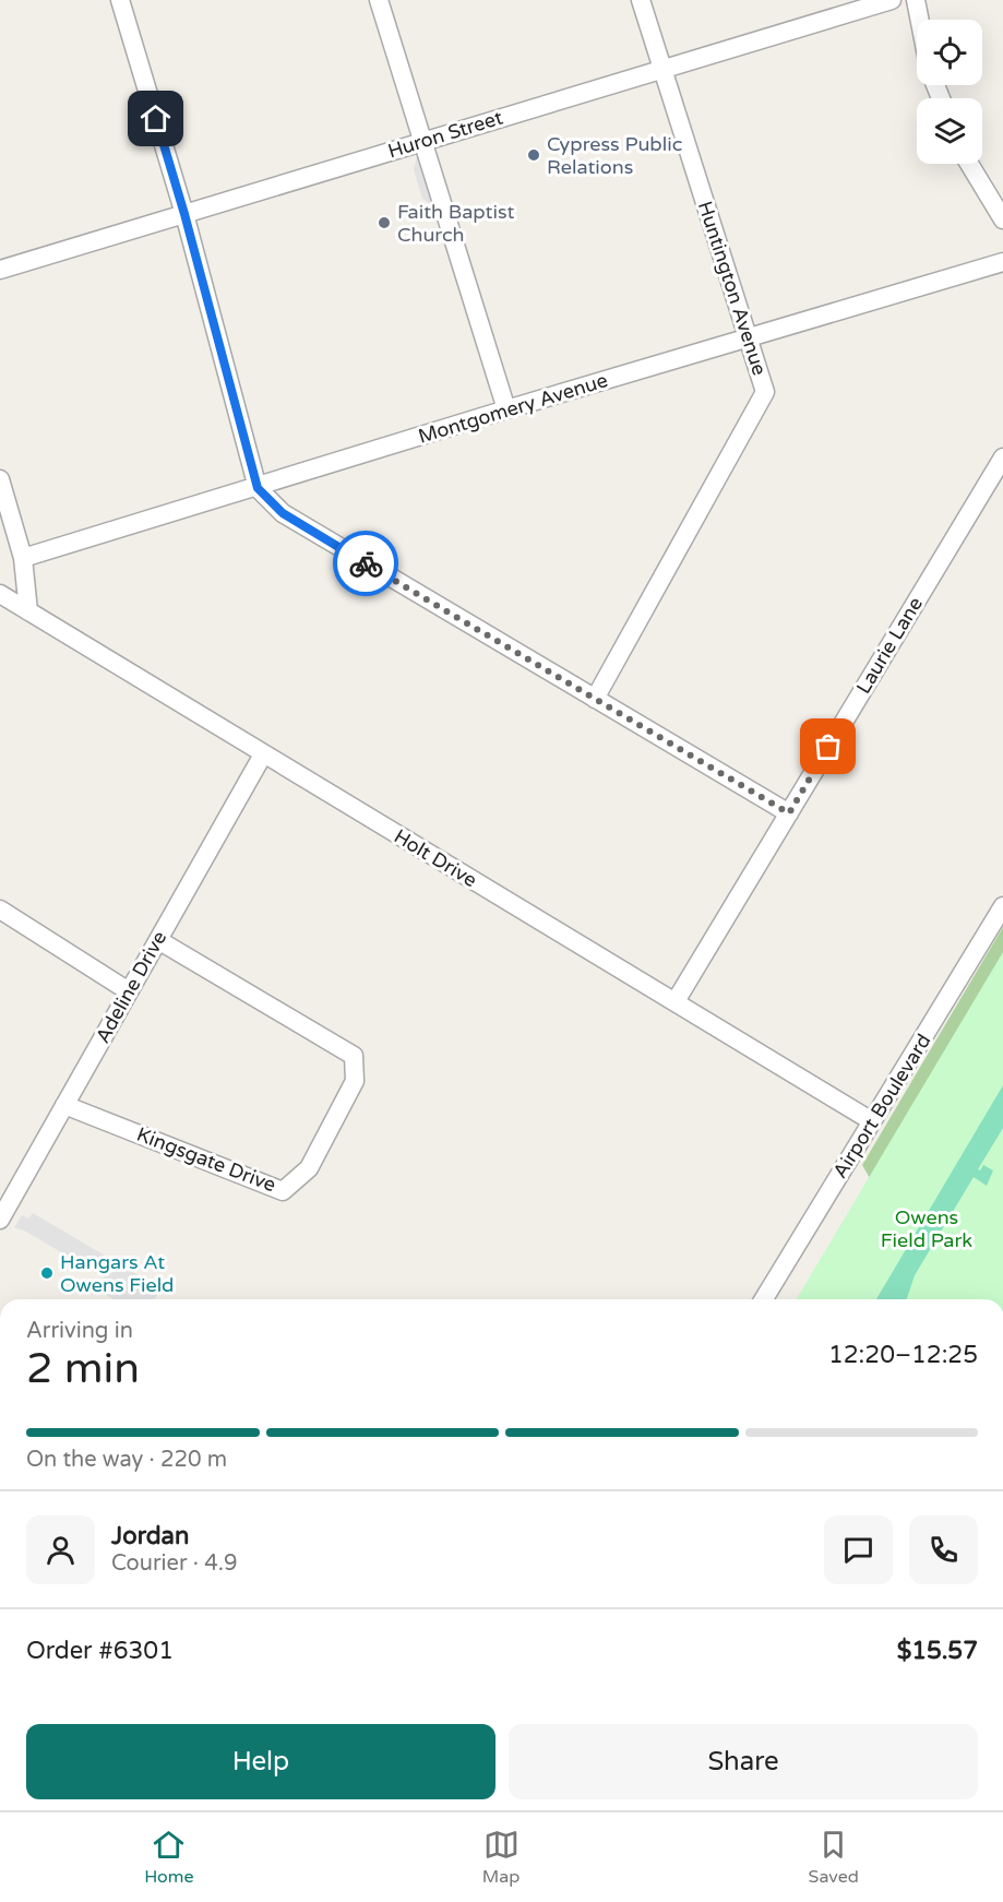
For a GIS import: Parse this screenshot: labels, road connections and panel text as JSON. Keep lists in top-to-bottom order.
{
  "streets": {
    "street": [
      "Huron Street",
      "Huntington Avenue",
      "Montgomery Avenue",
      "Laurie Lane",
      "Holt Drive",
      "Adeline Drive",
      "Airport Boulevard",
      "Kingsgate Drive"
    ]
  },
  "crossings": [
    ["Huron Street", "Huntington Avenue"],
    ["Huntington Avenue", "Montgomery Avenue"],
    ["Laurie Lane", "Holt Drive"],
    ["Holt Drive", "Adeline Drive"],
    ["Holt Drive", "Airport Boulevard"],
    ["Adeline Drive", "Kingsgate Drive"]
  ],
  "parks": ["Owens Field Park"],
  "places": ["Cypress Public Relations", "Faith Baptist Church", "Hangars At Owens Field"],
  "page": {
    "heading": ["2 min", "Arriving in", "12:20–12:25"],
    "panel": [
      "Jordan",
      "Courier · 4.9",
      "Order #6301",
      "$15.57"
    ],
    "bar": "On the way · 220 m",
    "buttons": ["Help", "Share"],
    "tabs": ["Home", "Map", "Saved"]
  }
}
